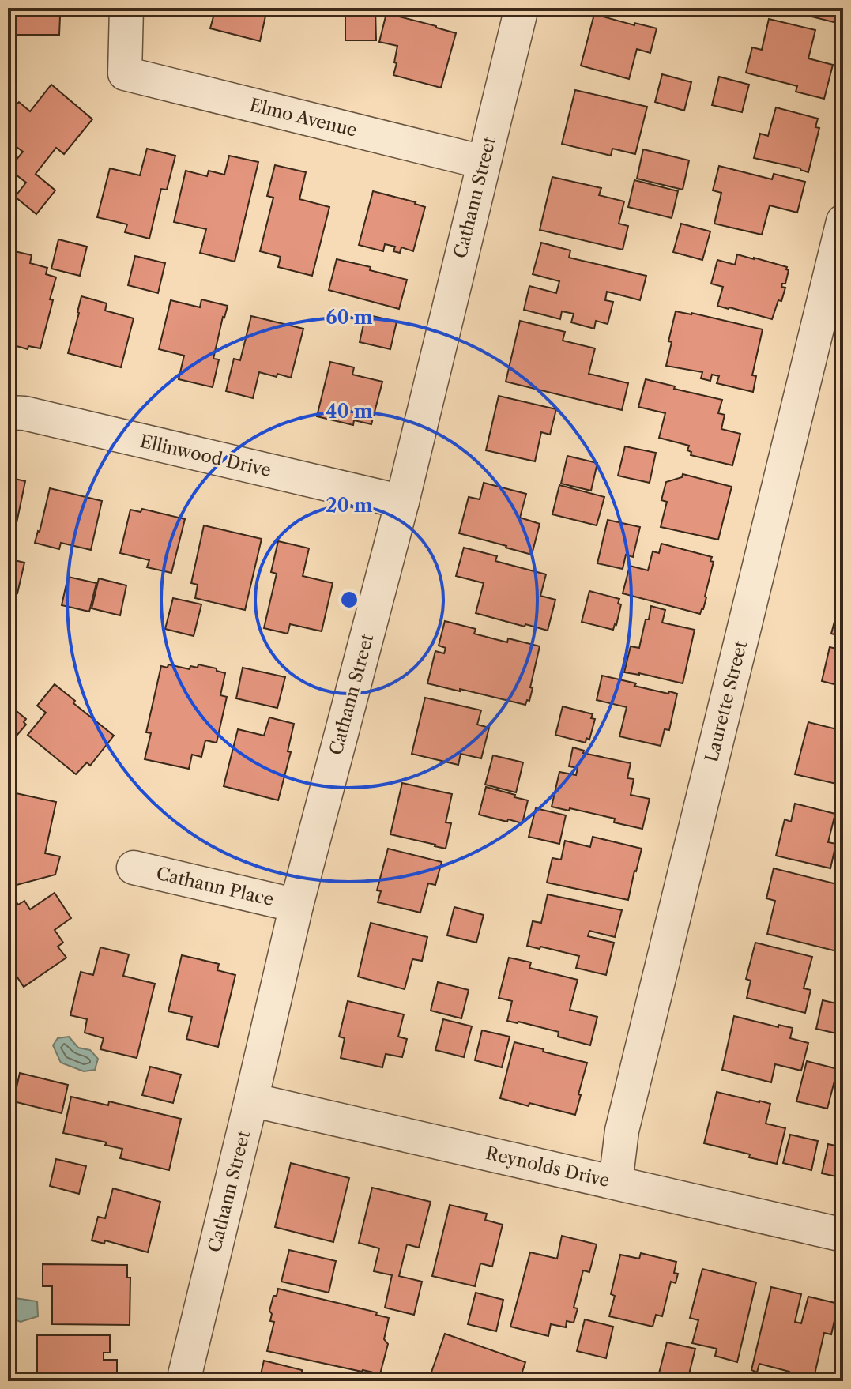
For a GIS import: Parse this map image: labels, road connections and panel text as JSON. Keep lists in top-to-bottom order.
{
  "streets": {
    "street": [
      "Elmo Avenue",
      "Cathann Street",
      "Ellinwood Drive",
      "Laurette Street",
      "Cathann Place",
      "Reynolds Drive"
    ]
  },
  "crossings": [
    ["Elmo Avenue", "Cathann Street"],
    ["Cathann Street", "Ellinwood Drive"],
    ["Cathann Street", "Cathann Place"],
    ["Cathann Street", "Reynolds Drive"],
    ["Laurette Street", "Reynolds Drive"]
  ],
  "rings": ["60 m", "40 m", "20 m"]
}
